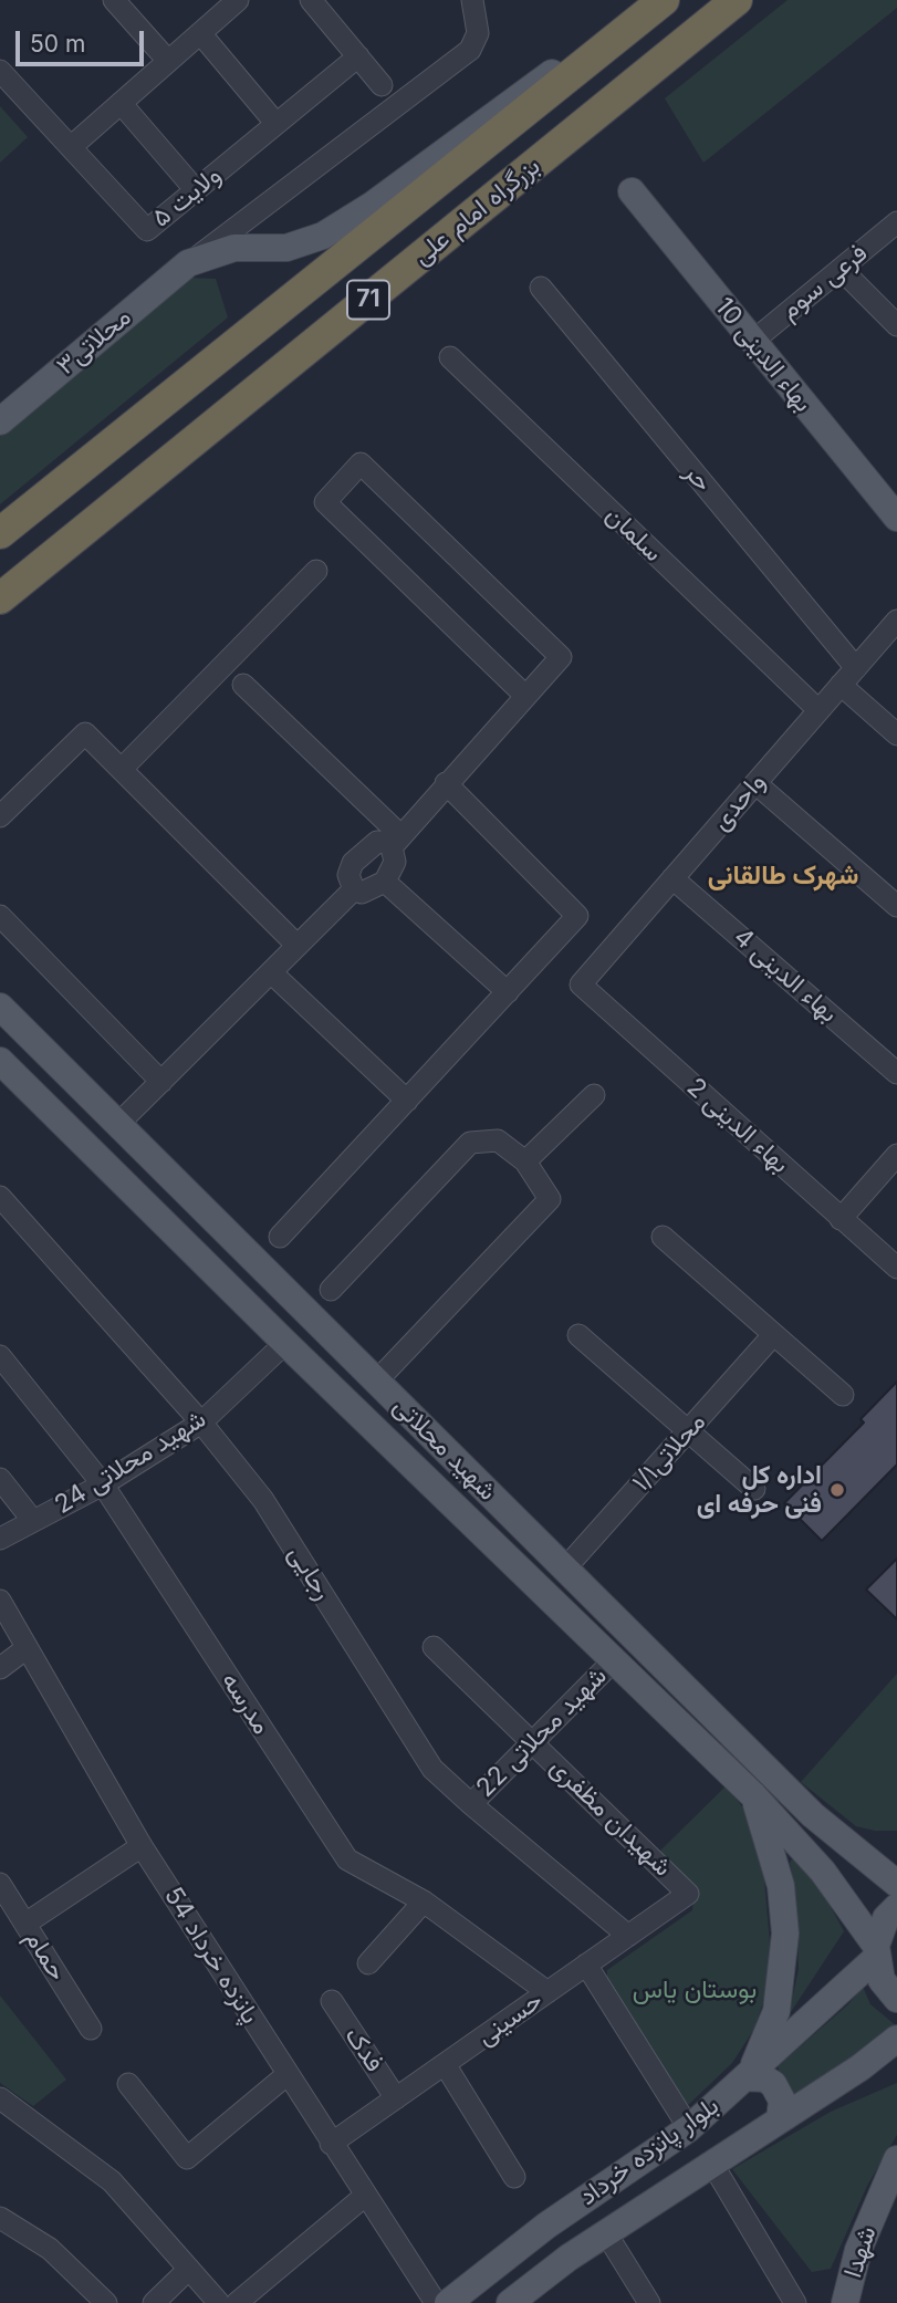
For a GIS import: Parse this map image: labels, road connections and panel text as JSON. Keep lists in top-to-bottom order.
{
  "streets": {
    "highway": ["بزرگراه امام علی", "71"],
    "main road": [
      "محلاتی۳",
      "بهاء الدینی 10",
      "شهید محلاتی",
      "بلوار پانزده خرداد",
      "شهدا"
    ],
    "street": [
      "ولایت ۵",
      "فرعی سوم",
      "حر",
      "سلمان",
      "واحدی",
      "بهاء الدینی 4",
      "بهاء الدینی 2",
      "محلاتی۱/۱",
      "شهید محلاتی 24",
      "رجایی",
      "مدرسه",
      "شهید محلاتی 22",
      "شهیدان مظفری",
      "حمام",
      "پانزده خرداد 54",
      "حسینی",
      "فدک"
    ]
  },
  "crossings": [
    ["فرعی سوم", "بهاء الدینی 10"],
    ["حر", "واحدی"],
    ["سلمان", "واحدی"],
    ["واحدی", "بهاء الدینی 4"],
    ["واحدی", "بهاء الدینی 2"],
    ["شهید محلاتی", "محلاتی۱/۱"],
    ["شهید محلاتی", "شهید محلاتی 24"],
    ["شهید محلاتی", "شهید محلاتی 22"],
    ["شهید محلاتی", "بلوار پانزده خرداد"],
    ["شهید محلاتی 24", "رجایی"],
    ["شهید محلاتی 24", "مدرسه"],
    ["رجایی", "شهید محلاتی 22"],
    ["رجایی", "حسینی"],
    ["مدرسه", "حسینی"],
    ["شهید محلاتی 22", "شهیدان مظفری"],
    ["شهیدان مظفری", "حسینی"],
    ["پانزده خرداد 54", "حسینی"],
    ["حسینی", "فدک"]
  ],
  "districts": ["شهرک طالقانی"],
  "parks": ["بوستان یاس"],
  "places": ["اداره کل فنی حرفه ای"],
  "scale_bar": "50 m"
}
